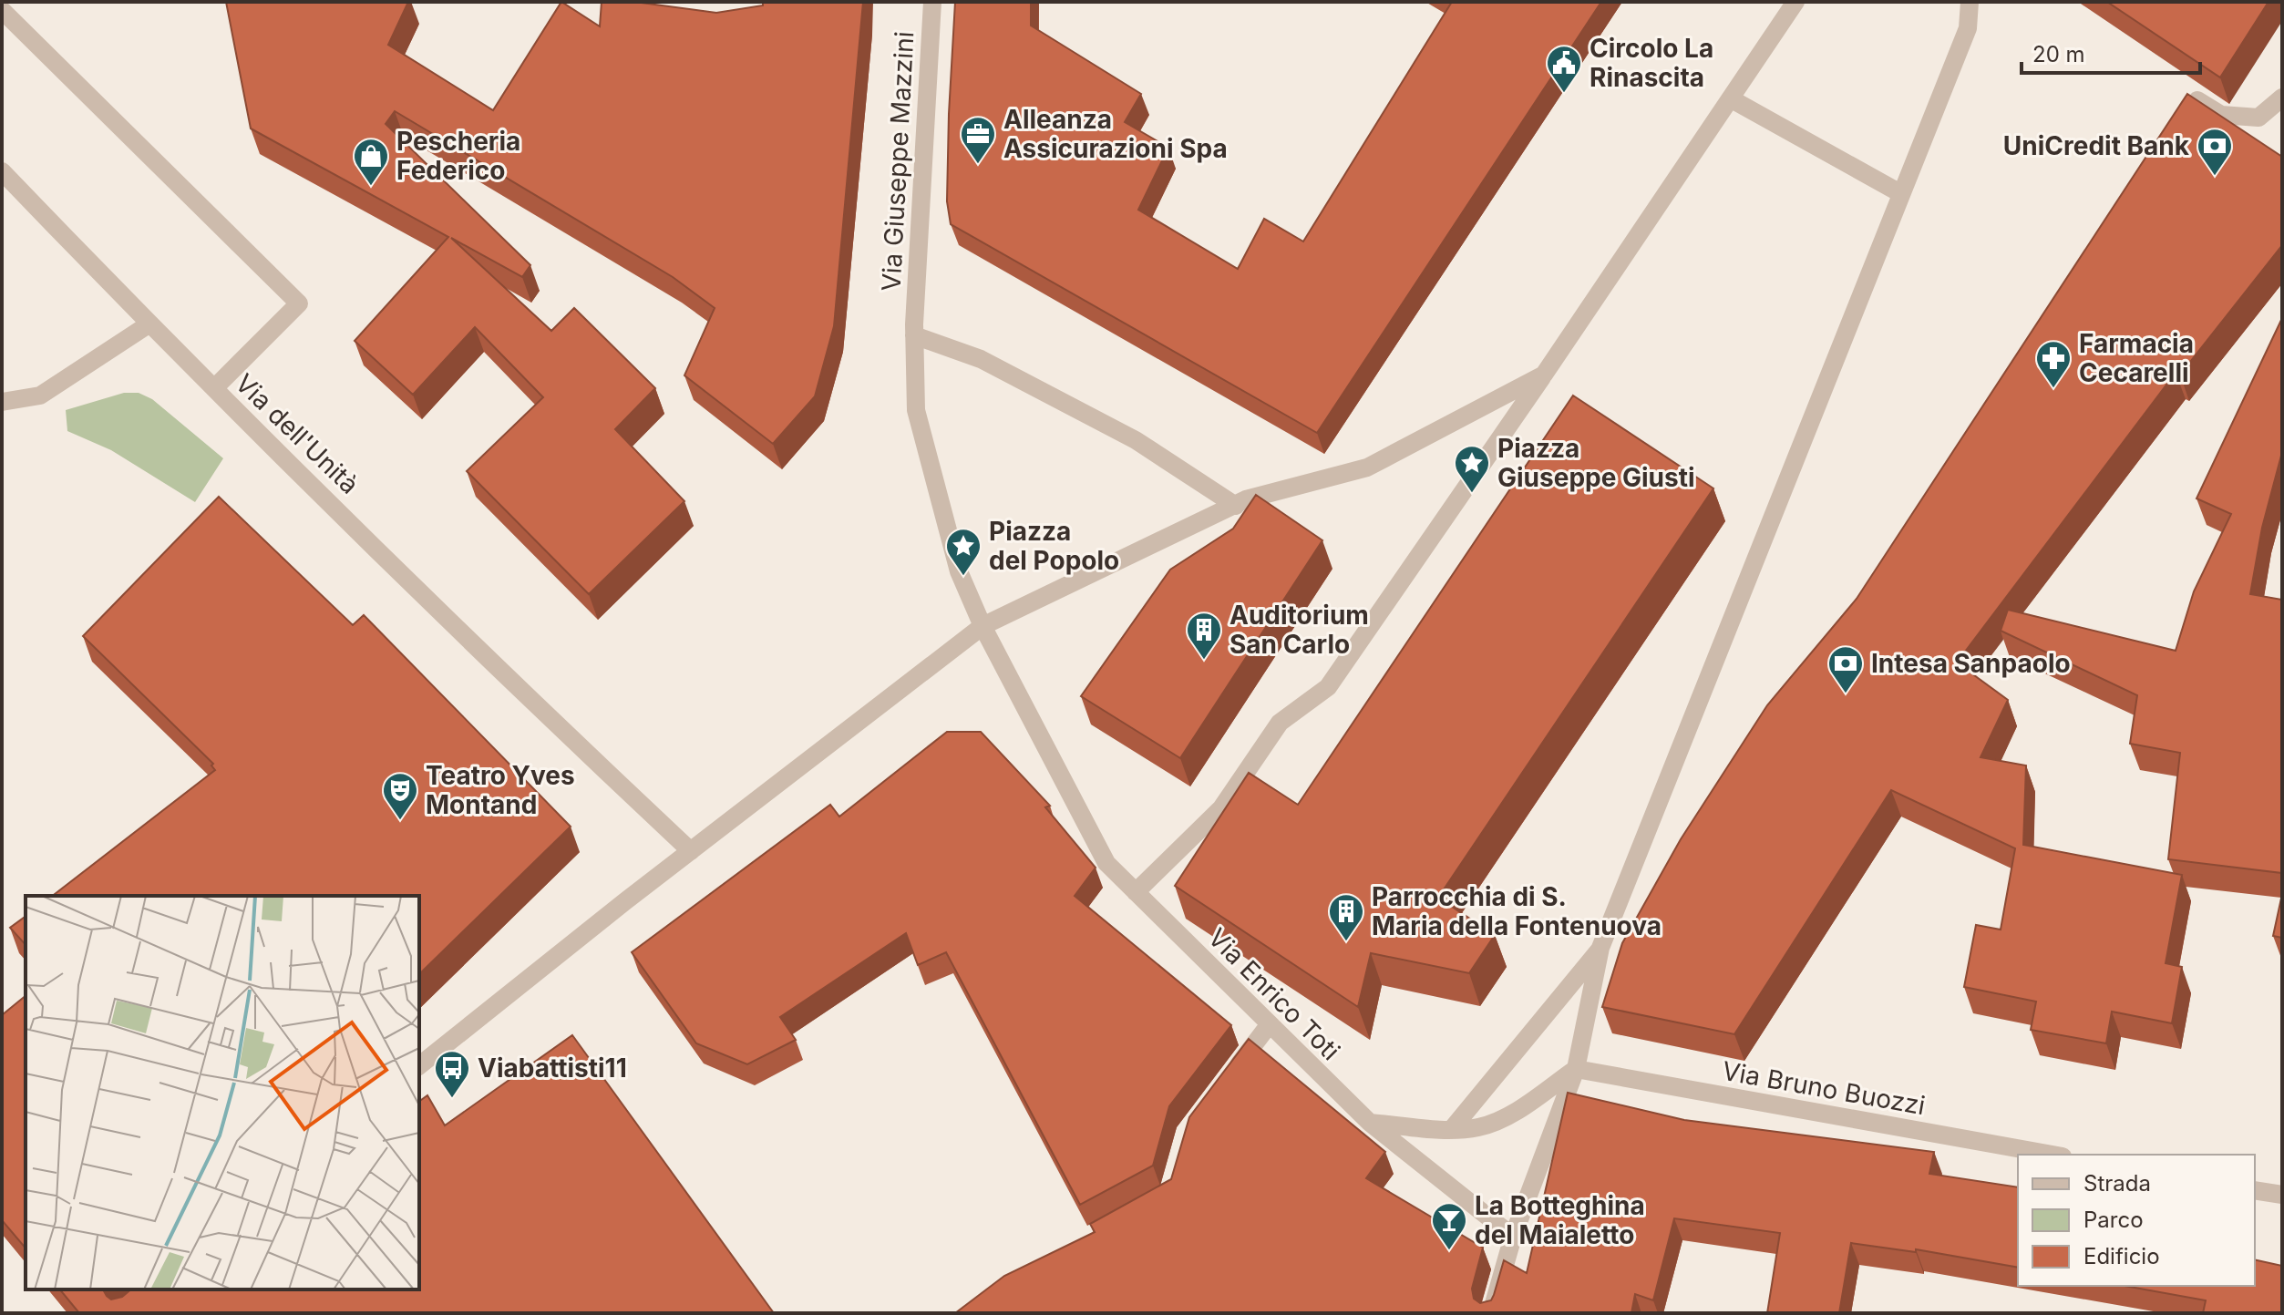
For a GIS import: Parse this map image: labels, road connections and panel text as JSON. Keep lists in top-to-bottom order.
{
  "streets": {
    "street": [
      "Via Giuseppe Mazzini",
      "Via dell'Unità",
      "Via Enrico Toti",
      "Via Bruno Buozzi"
    ]
  },
  "crossings": [
    ["Via Giuseppe Mazzini", "Via Enrico Toti"]
  ],
  "places": {
    "public building": ["Circolo La Rinascita"],
    "office": ["Alleanza Assicurazioni Spa"],
    "bank": ["UniCredit Bank", "Intesa Sanpaolo"],
    "shop": ["Pescheria Federico"],
    "pharmacy": ["Farmacia Cecarelli"],
    "place": ["Piazza Giuseppe Giusti", "Piazza del Popolo"],
    "building": ["Auditorium San Carlo", "Parrocchia di S. Maria della Fontenuova"],
    "theatre": ["Teatro Yves Montand"],
    "bus stop": ["Viabattisti11"],
    "bar": ["La Botteghina del Maialetto"]
  },
  "legend": ["Strada", "Parco", "Edificio"],
  "scale_bar": "20 m"
}
